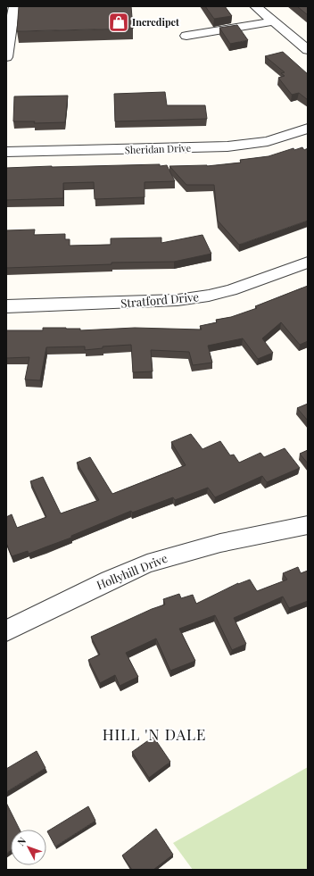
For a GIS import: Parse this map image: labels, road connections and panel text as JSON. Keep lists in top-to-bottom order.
{
  "streets": {
    "street": ["Sheridan Drive", "Stratford Drive", "Hollyhill Drive"]
  },
  "districts": ["HILL 'N DALE"],
  "places": {
    "shop": ["Incredipet"]
  },
  "north": "top left"
}
